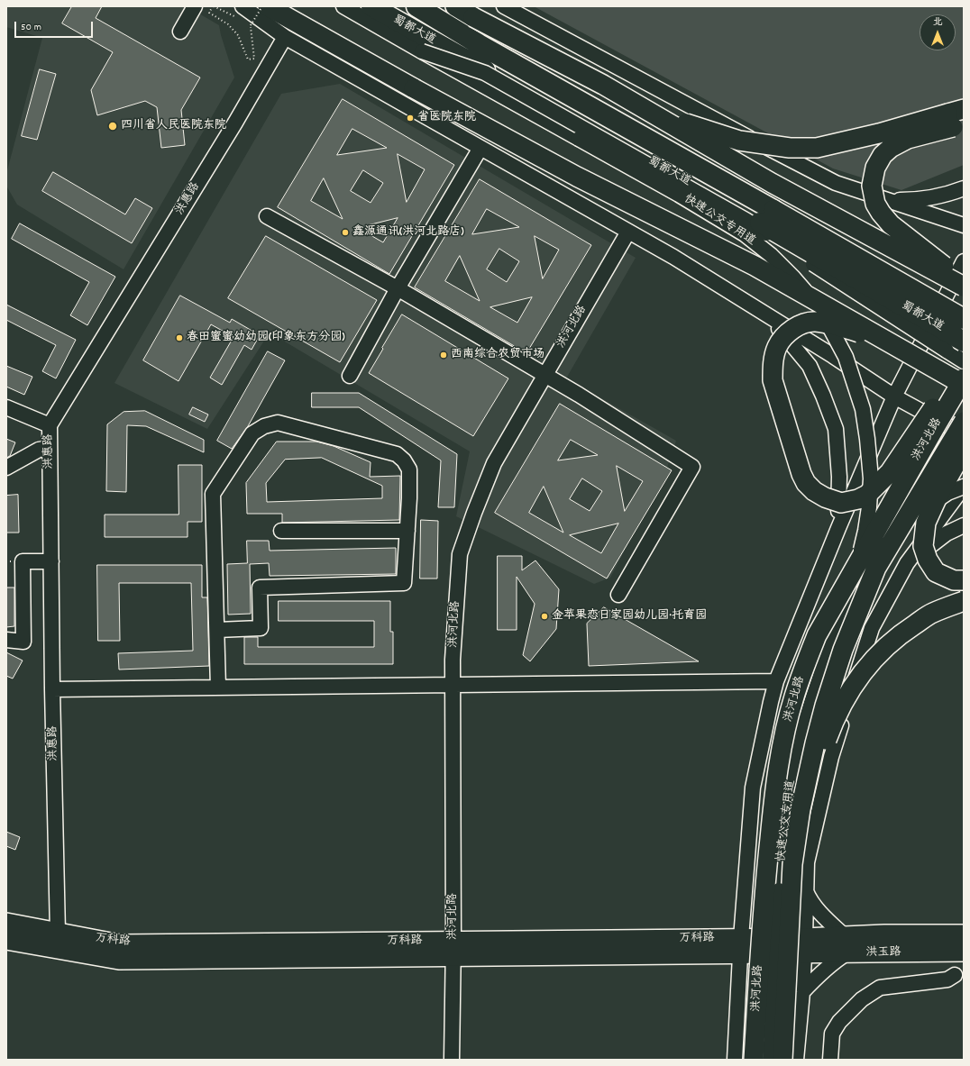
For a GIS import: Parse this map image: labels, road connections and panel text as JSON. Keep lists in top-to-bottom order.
{
  "streets": {
    "highway": ["蜀都大道"],
    "main road": ["洪河北路", "万科路", "洪玉路"],
    "street": ["洪惠路", "快速公交专用道"]
  },
  "crossings": [
    ["洪惠路", "万科路"],
    ["洪河北路", "万科路"],
    ["万科路", "洪玉路"]
  ],
  "places": [
    "省医院东院",
    "四川省人民医院东院",
    "鑫源通讯(洪河北路店)",
    "春田蜜蜜幼幼园(印象东方分园)",
    "西南综合农贸市场",
    "金苹果恋日家园幼儿园·托育园"
  ],
  "scale_bar": "50 m",
  "north": "top"
}
